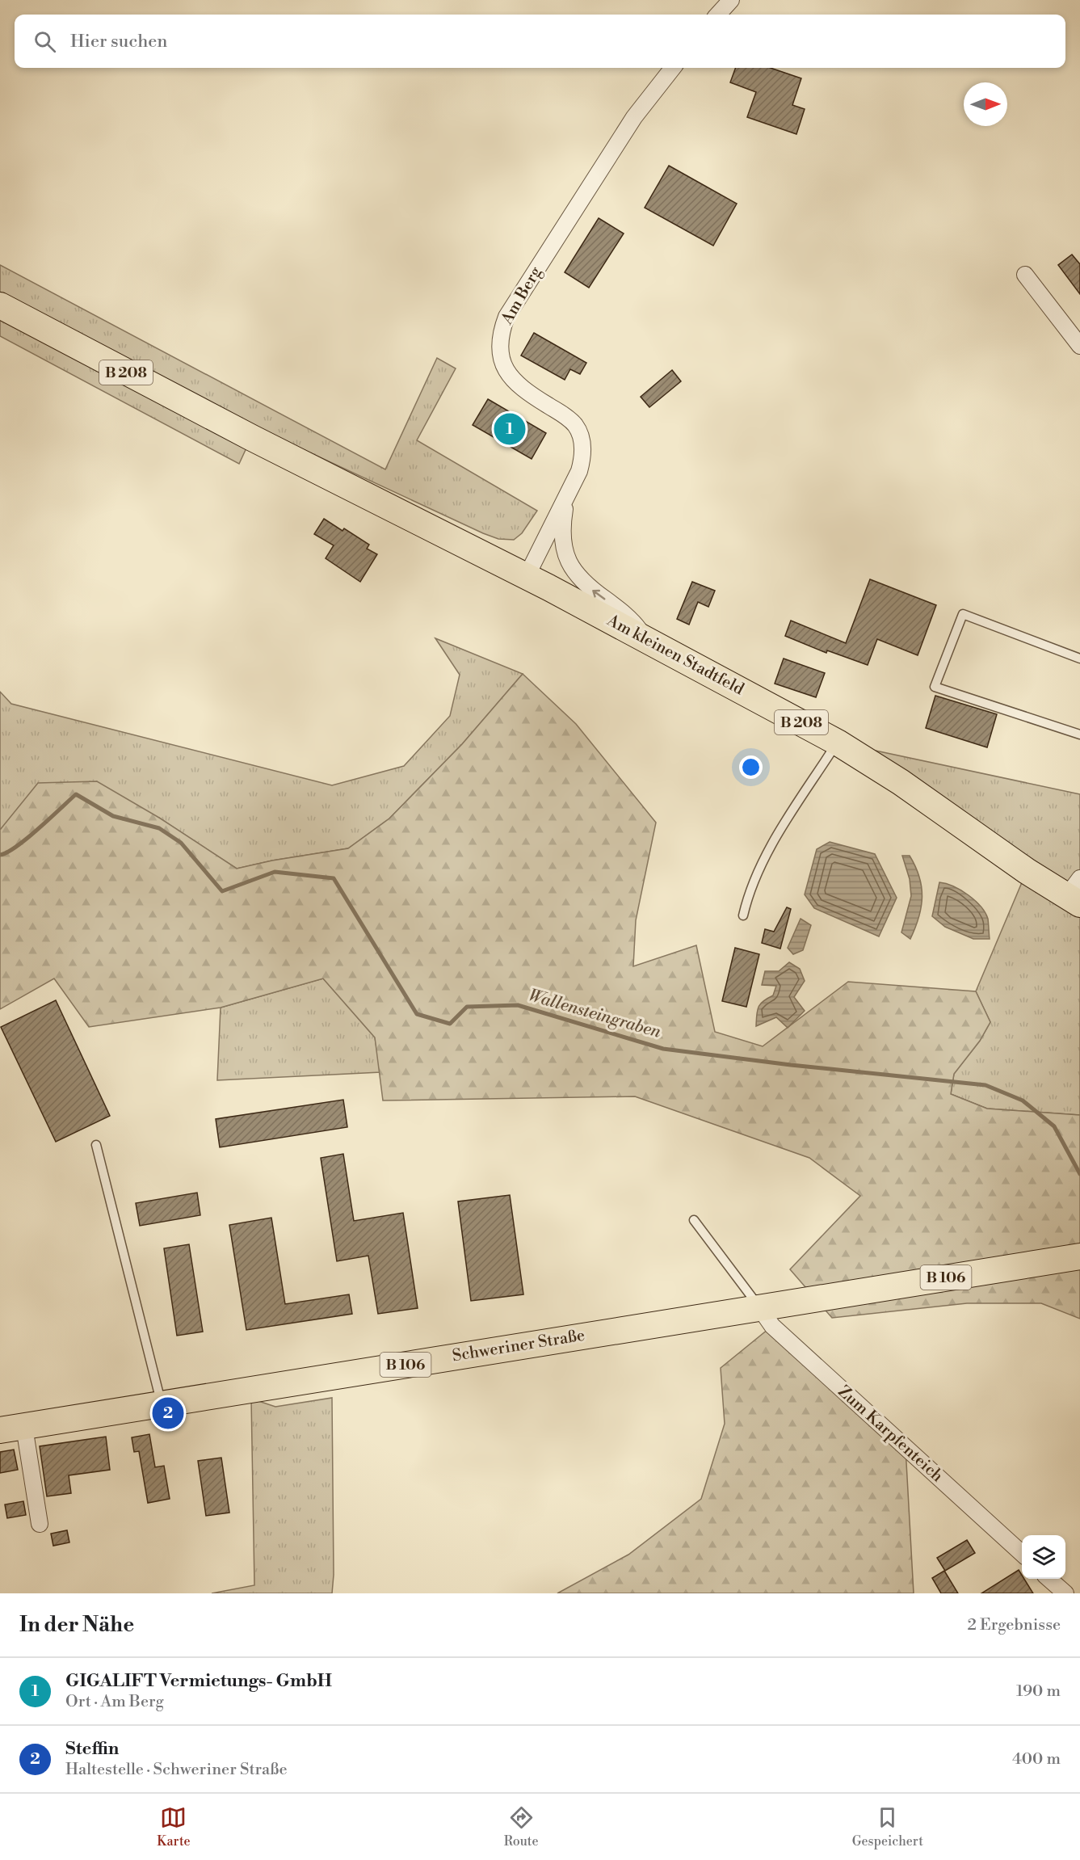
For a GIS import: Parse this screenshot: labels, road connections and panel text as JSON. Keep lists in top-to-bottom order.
{
  "streets": {
    "main road": [
      "B 208",
      "Am kleinen Stadtfeld",
      "B 106",
      "Schweriner Straße"
    ],
    "street": ["Am Berg", "Zum Karpfenteich"]
  },
  "crossings": [
    ["Am Berg", "Am kleinen Stadtfeld"],
    ["Schweriner Straße", "Zum Karpfenteich"]
  ],
  "water": ["Wallensteingraben"],
  "north": "right",
  "page": {
    "search": "Hier suchen",
    "pins": ["1", "2"],
    "heading": ["In der Nähe", "2 Ergebnisse"],
    "list": [
      {
        "mark": "1",
        "name": "GIGALIFT Vermietungs- GmbH",
        "note": "Ort · Am Berg",
        "value": "190 m"
      },
      {
        "mark": "2",
        "name": "Steffin",
        "note": "Haltestelle · Schweriner Straße",
        "value": "400 m"
      }
    ],
    "nav": ["Karte", "Route", "Gespeichert"]
  }
}
